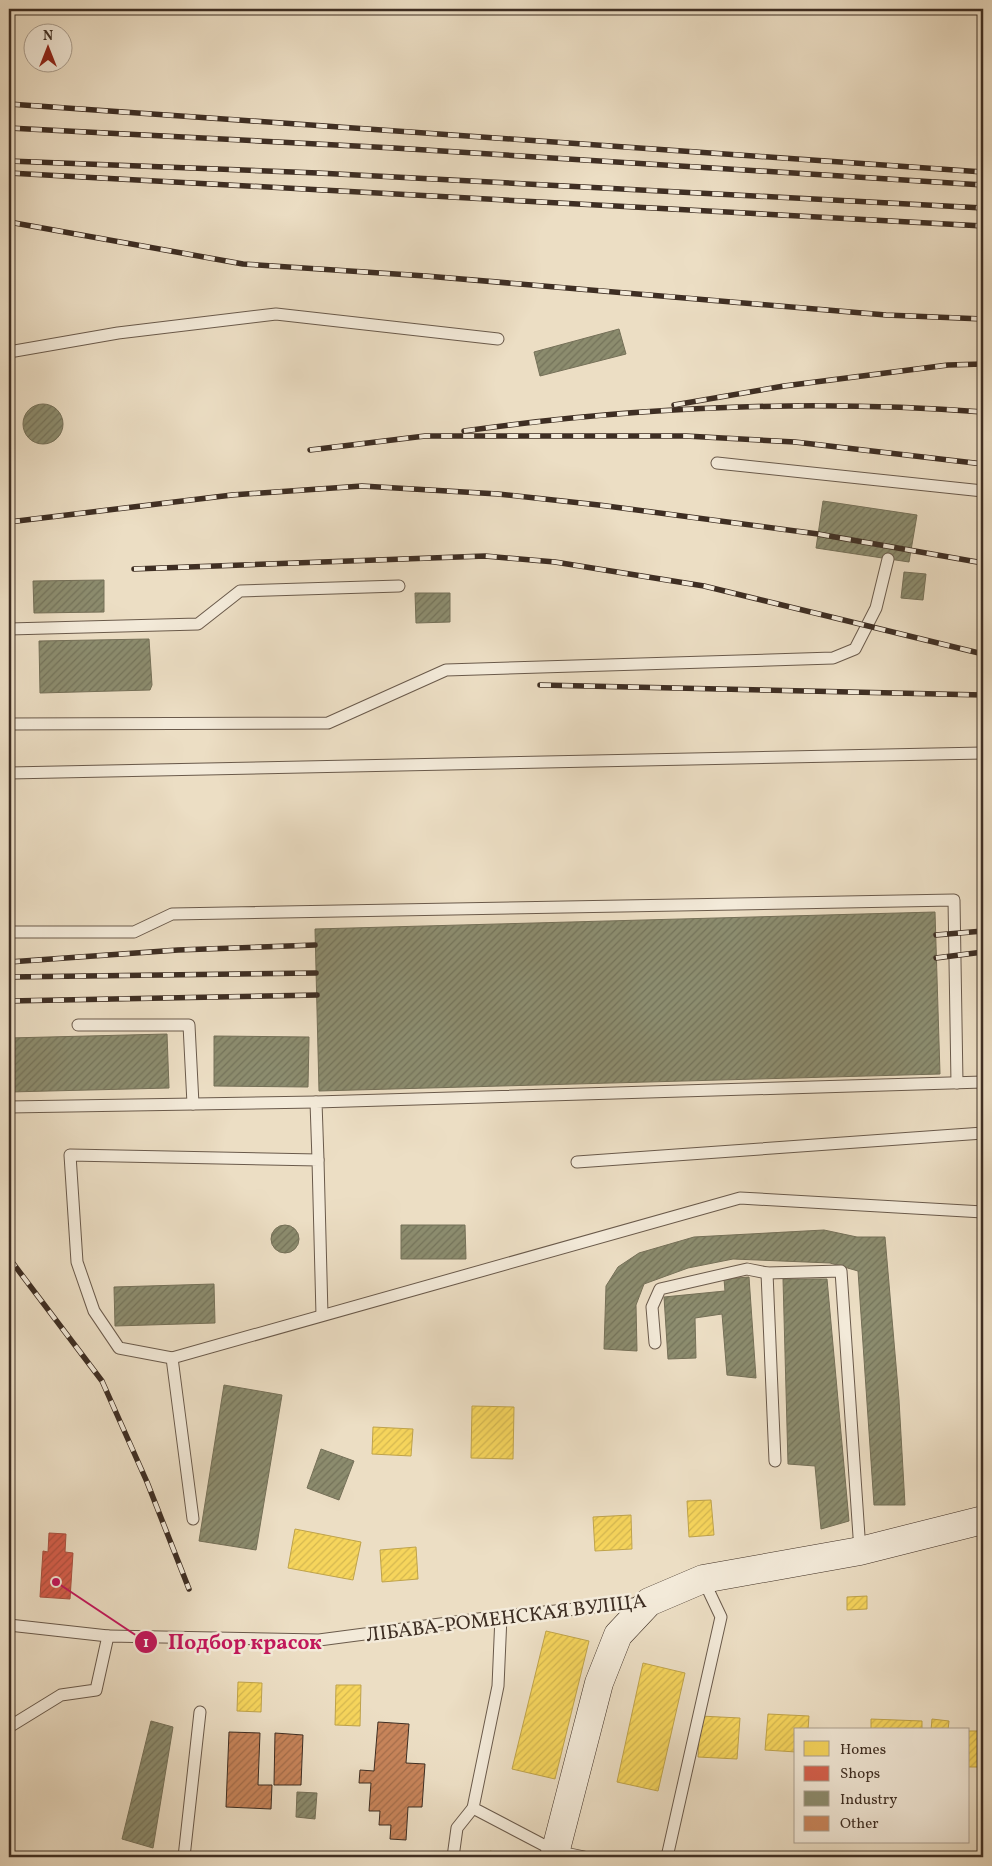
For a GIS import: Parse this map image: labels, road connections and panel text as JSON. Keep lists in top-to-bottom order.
{
  "streets": {
    "main road": ["ЛІБАВА-РОМЕНСКАЯ ВУЛІЦА"]
  },
  "places": ["Подбор красок"],
  "legend": [
    "Homes",
    "Shops",
    "Industry",
    "Other"
  ],
  "north": "top"
}
